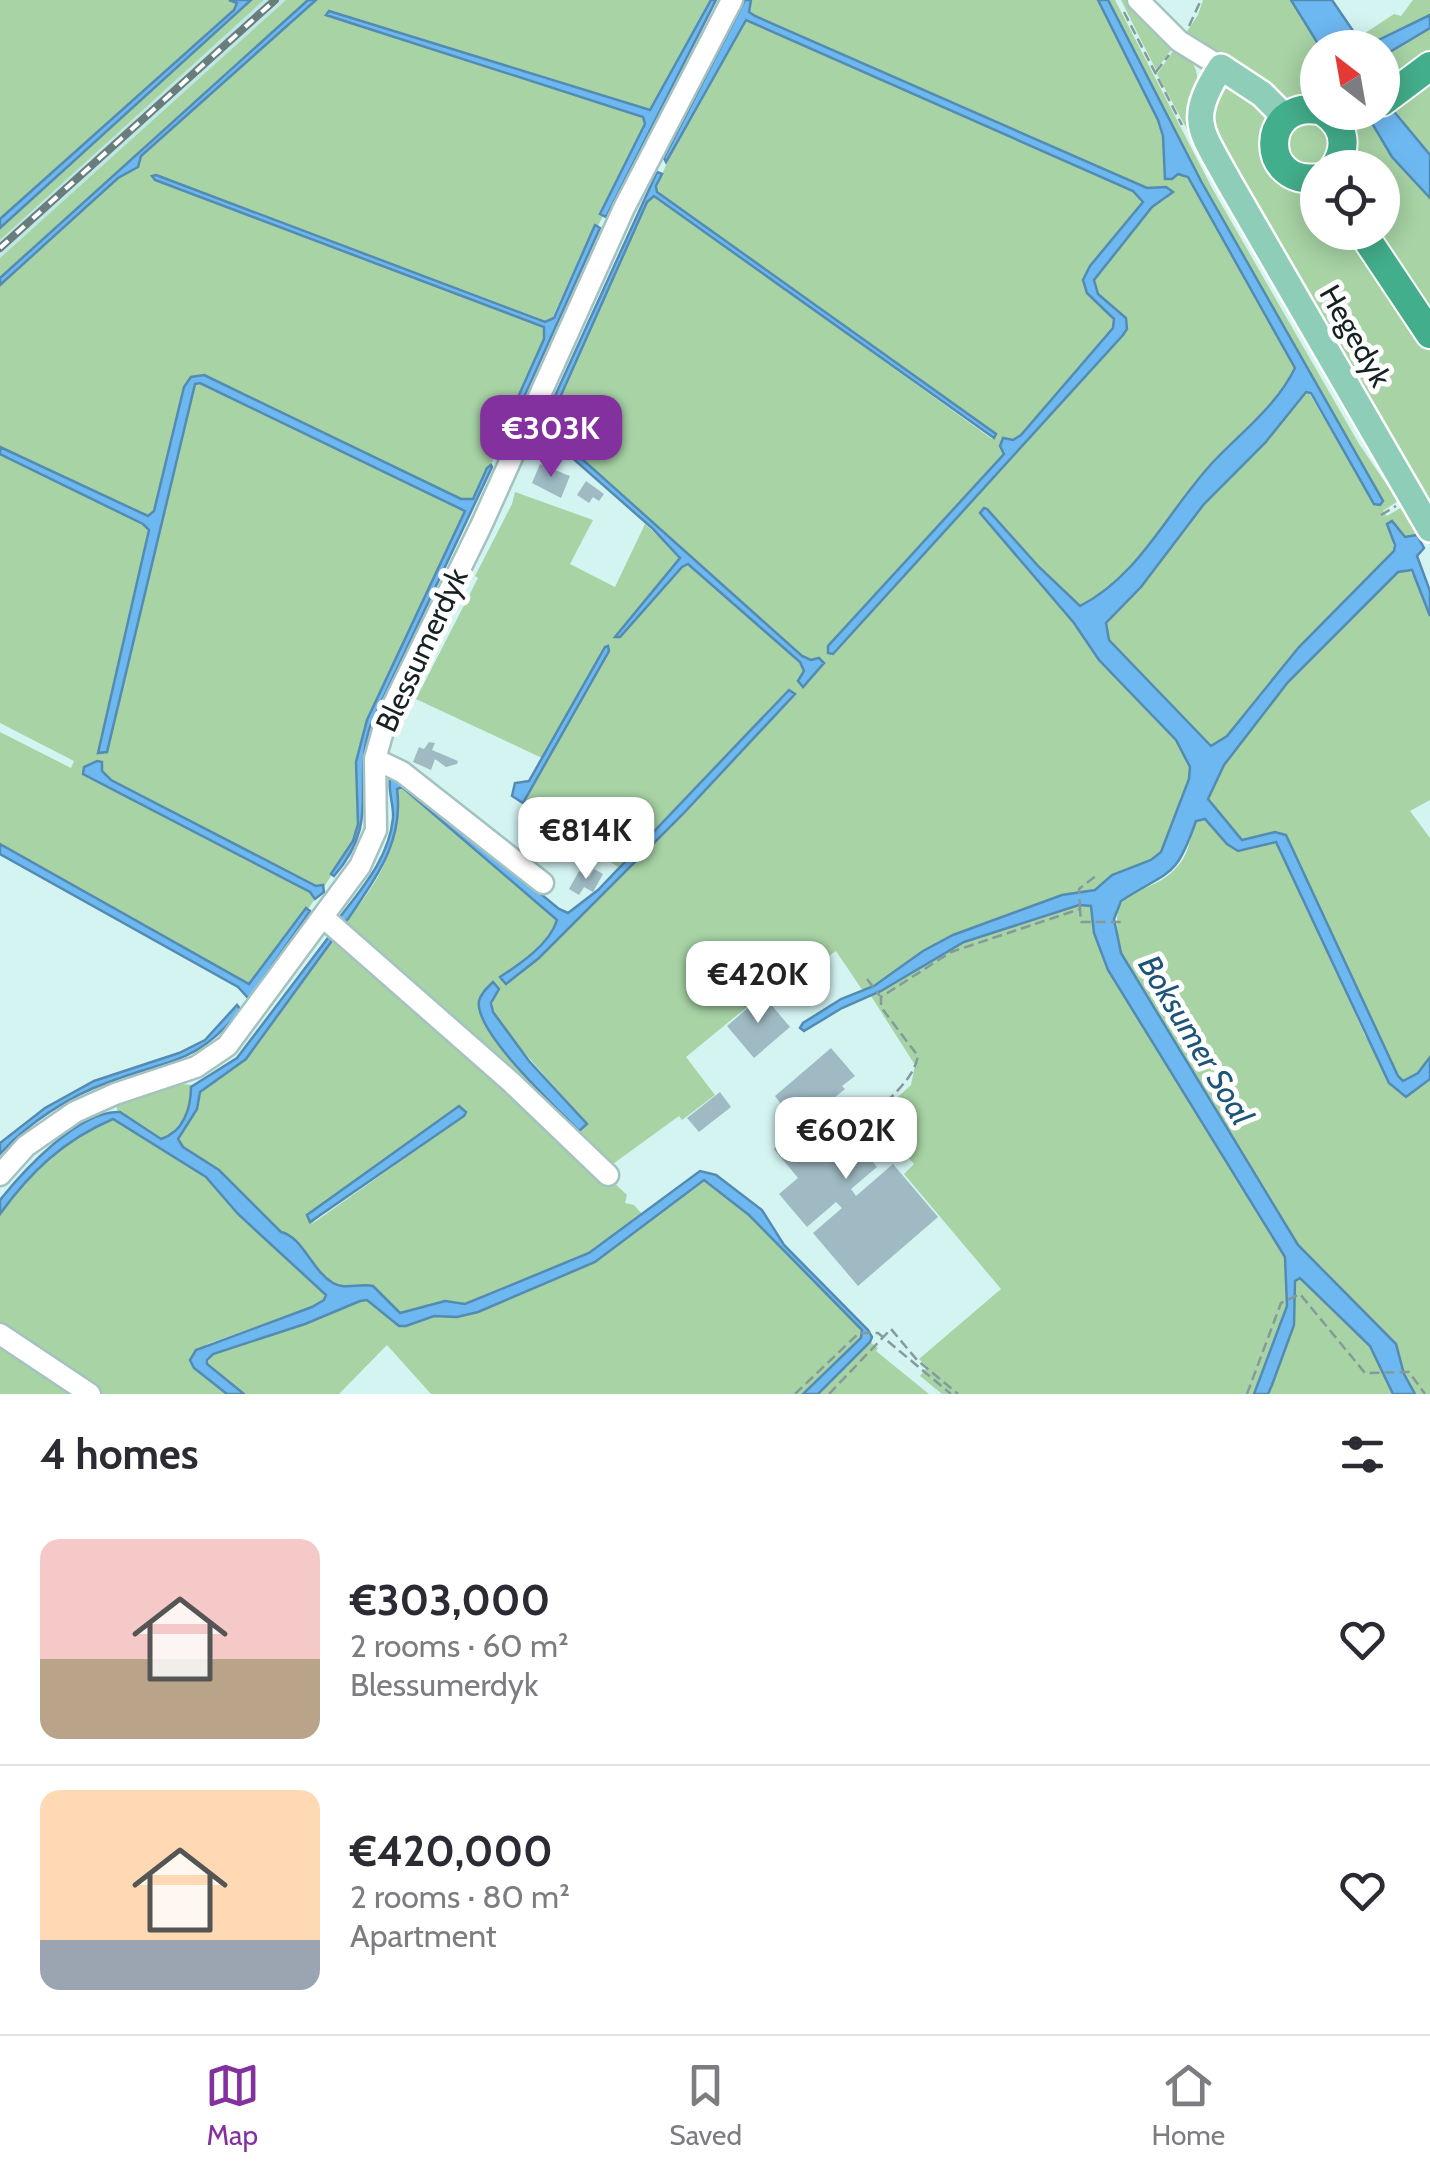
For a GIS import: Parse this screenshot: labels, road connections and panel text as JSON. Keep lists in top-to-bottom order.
{
  "streets": {
    "main road": ["Hegedyk"],
    "street": ["Blessumerdyk"]
  },
  "water": ["Boksumer Soal"],
  "north": "top left",
  "page": {
    "price": [
      "€303K",
      "€814K",
      "€420K",
      "€602K"
    ],
    "heading": "4 homes",
    "list": [
      {
        "name": "€303,000",
        "note": "2 rooms · 60 m² · Blessumerdyk"
      },
      {
        "name": "€420,000",
        "note": "2 rooms · 80 m² · Apartment"
      }
    ],
    "tabs": ["Map", "Saved", "Home"]
  }
}
